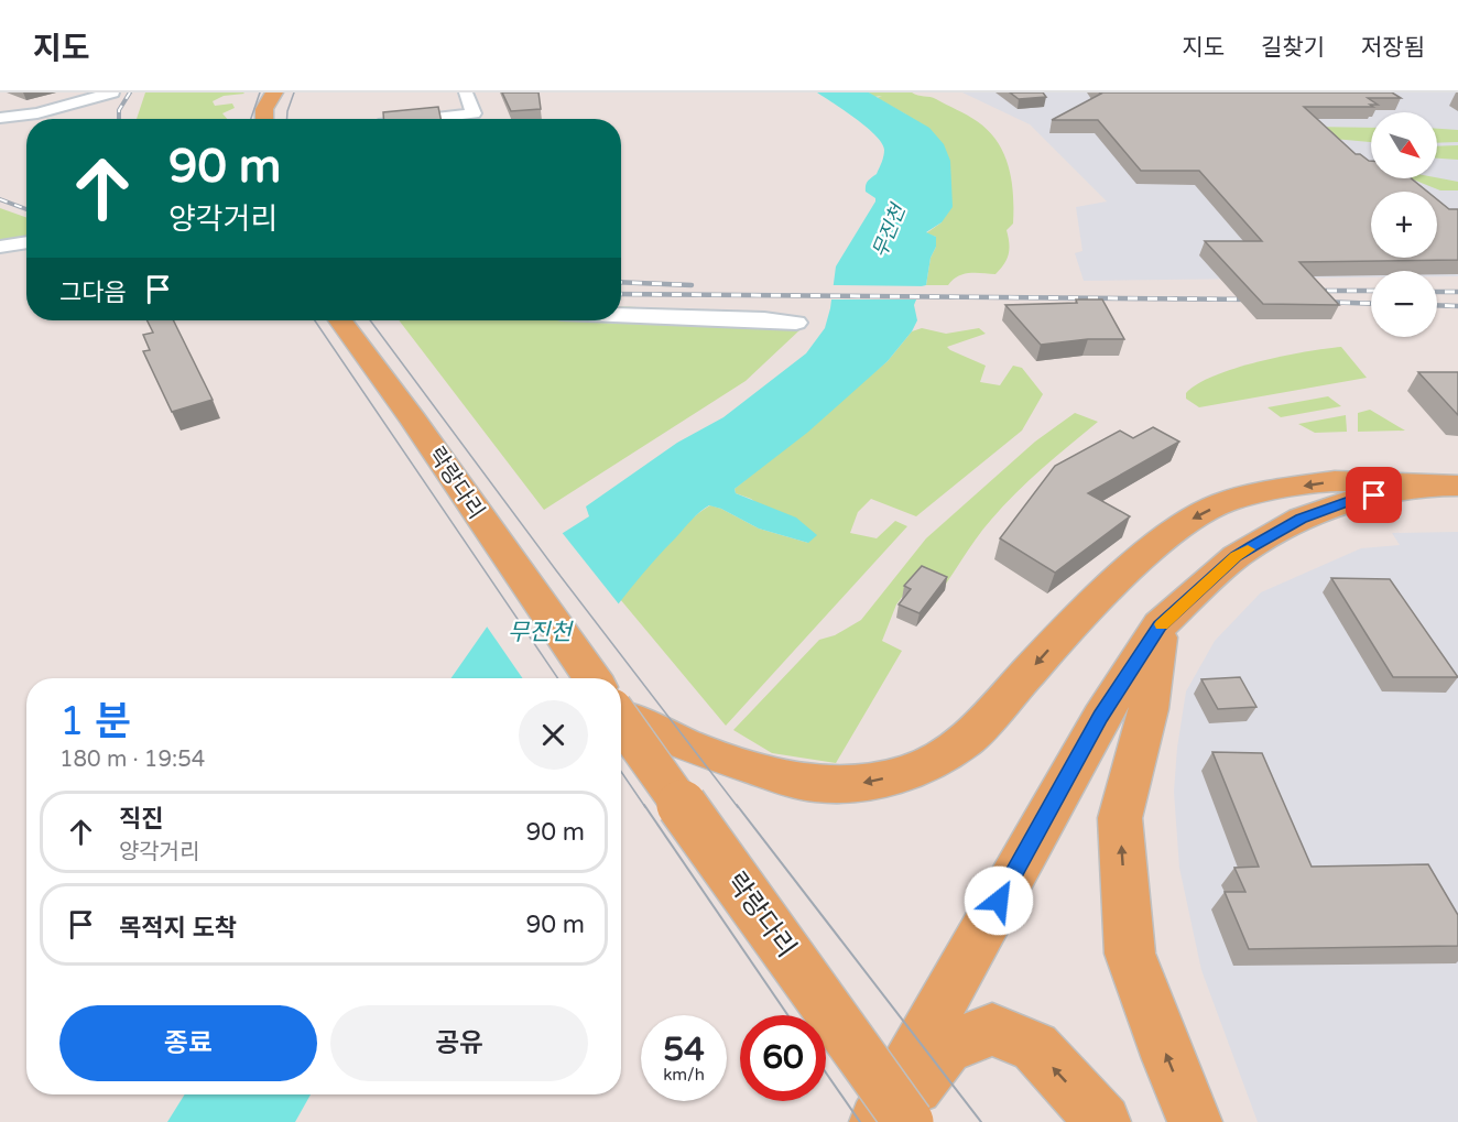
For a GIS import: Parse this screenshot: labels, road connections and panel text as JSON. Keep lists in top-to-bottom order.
{
  "streets": {
    "main road": ["락랑다리"]
  },
  "water": ["무진천"],
  "north": "bottom right",
  "page": {
    "header": "지도",
    "nav": ["지도", "길찾기", "저장됨"],
    "map_buttons": ["+", "−"],
    "turn": ["90 m", "양각거리"],
    "then": "그다음",
    "heading": ["1 분", "180 m · 19:54"],
    "list": [
      {
        "name": "직진",
        "note": "양각거리",
        "value": "90 m"
      },
      {
        "name": "목적지 도착",
        "value": "90 m"
      }
    ],
    "buttons": ["종료", "공유"],
    "speed": "54 km/h",
    "limit": "60"
  }
}
